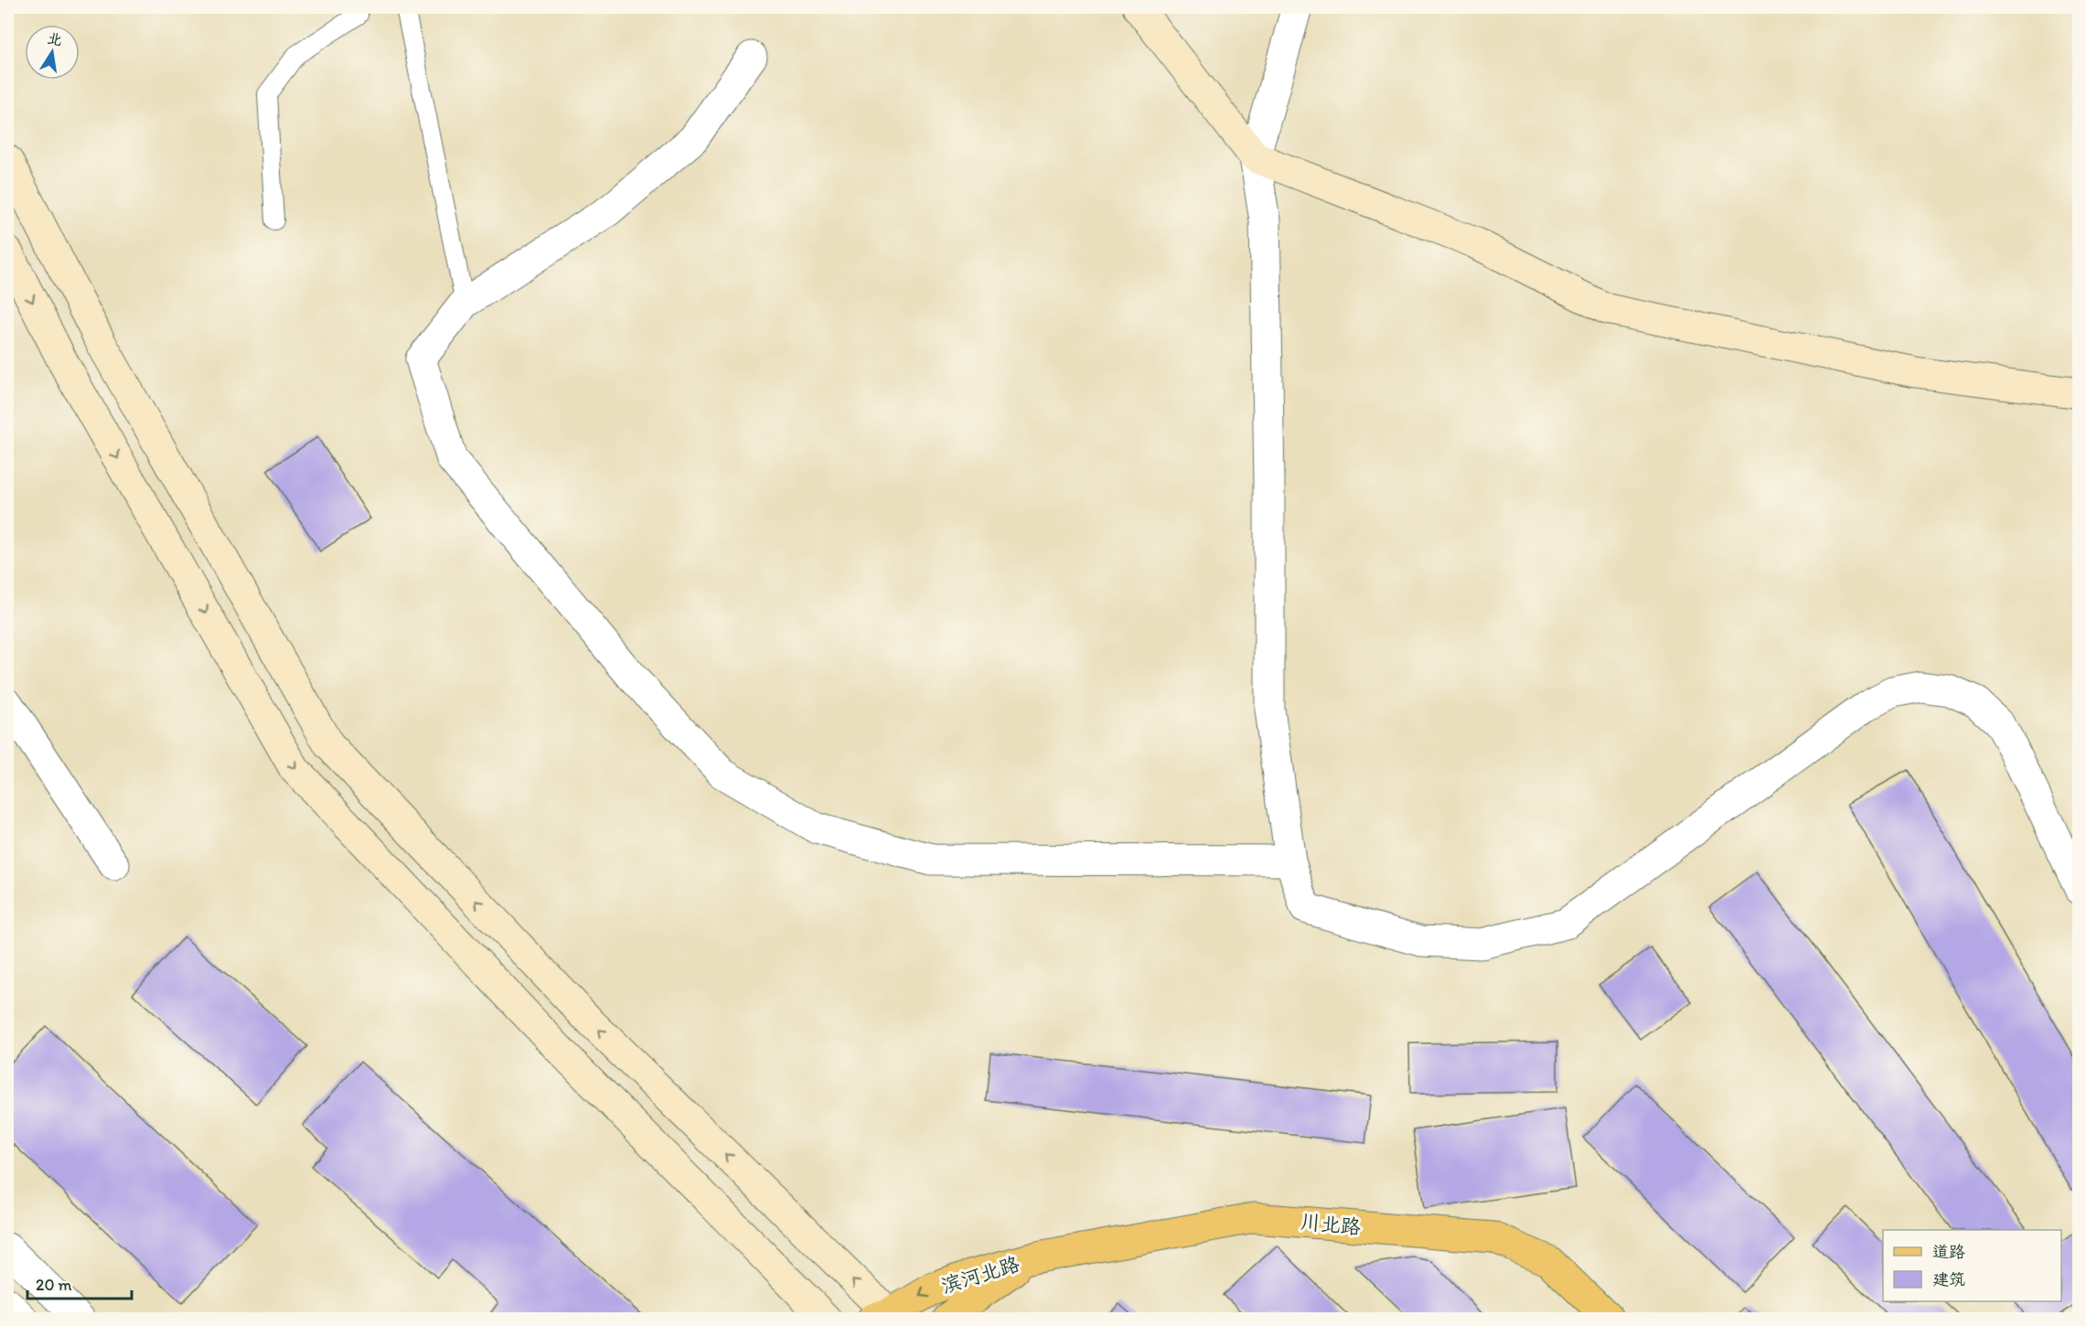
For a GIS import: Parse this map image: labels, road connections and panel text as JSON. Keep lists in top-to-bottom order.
{
  "streets": {
    "main road": ["川北路", "滨河北路"]
  },
  "crossings": [
    ["川北路", "滨河北路"]
  ],
  "legend": ["道路", "建筑"],
  "scale_bar": "20 m",
  "north": "top"
}
